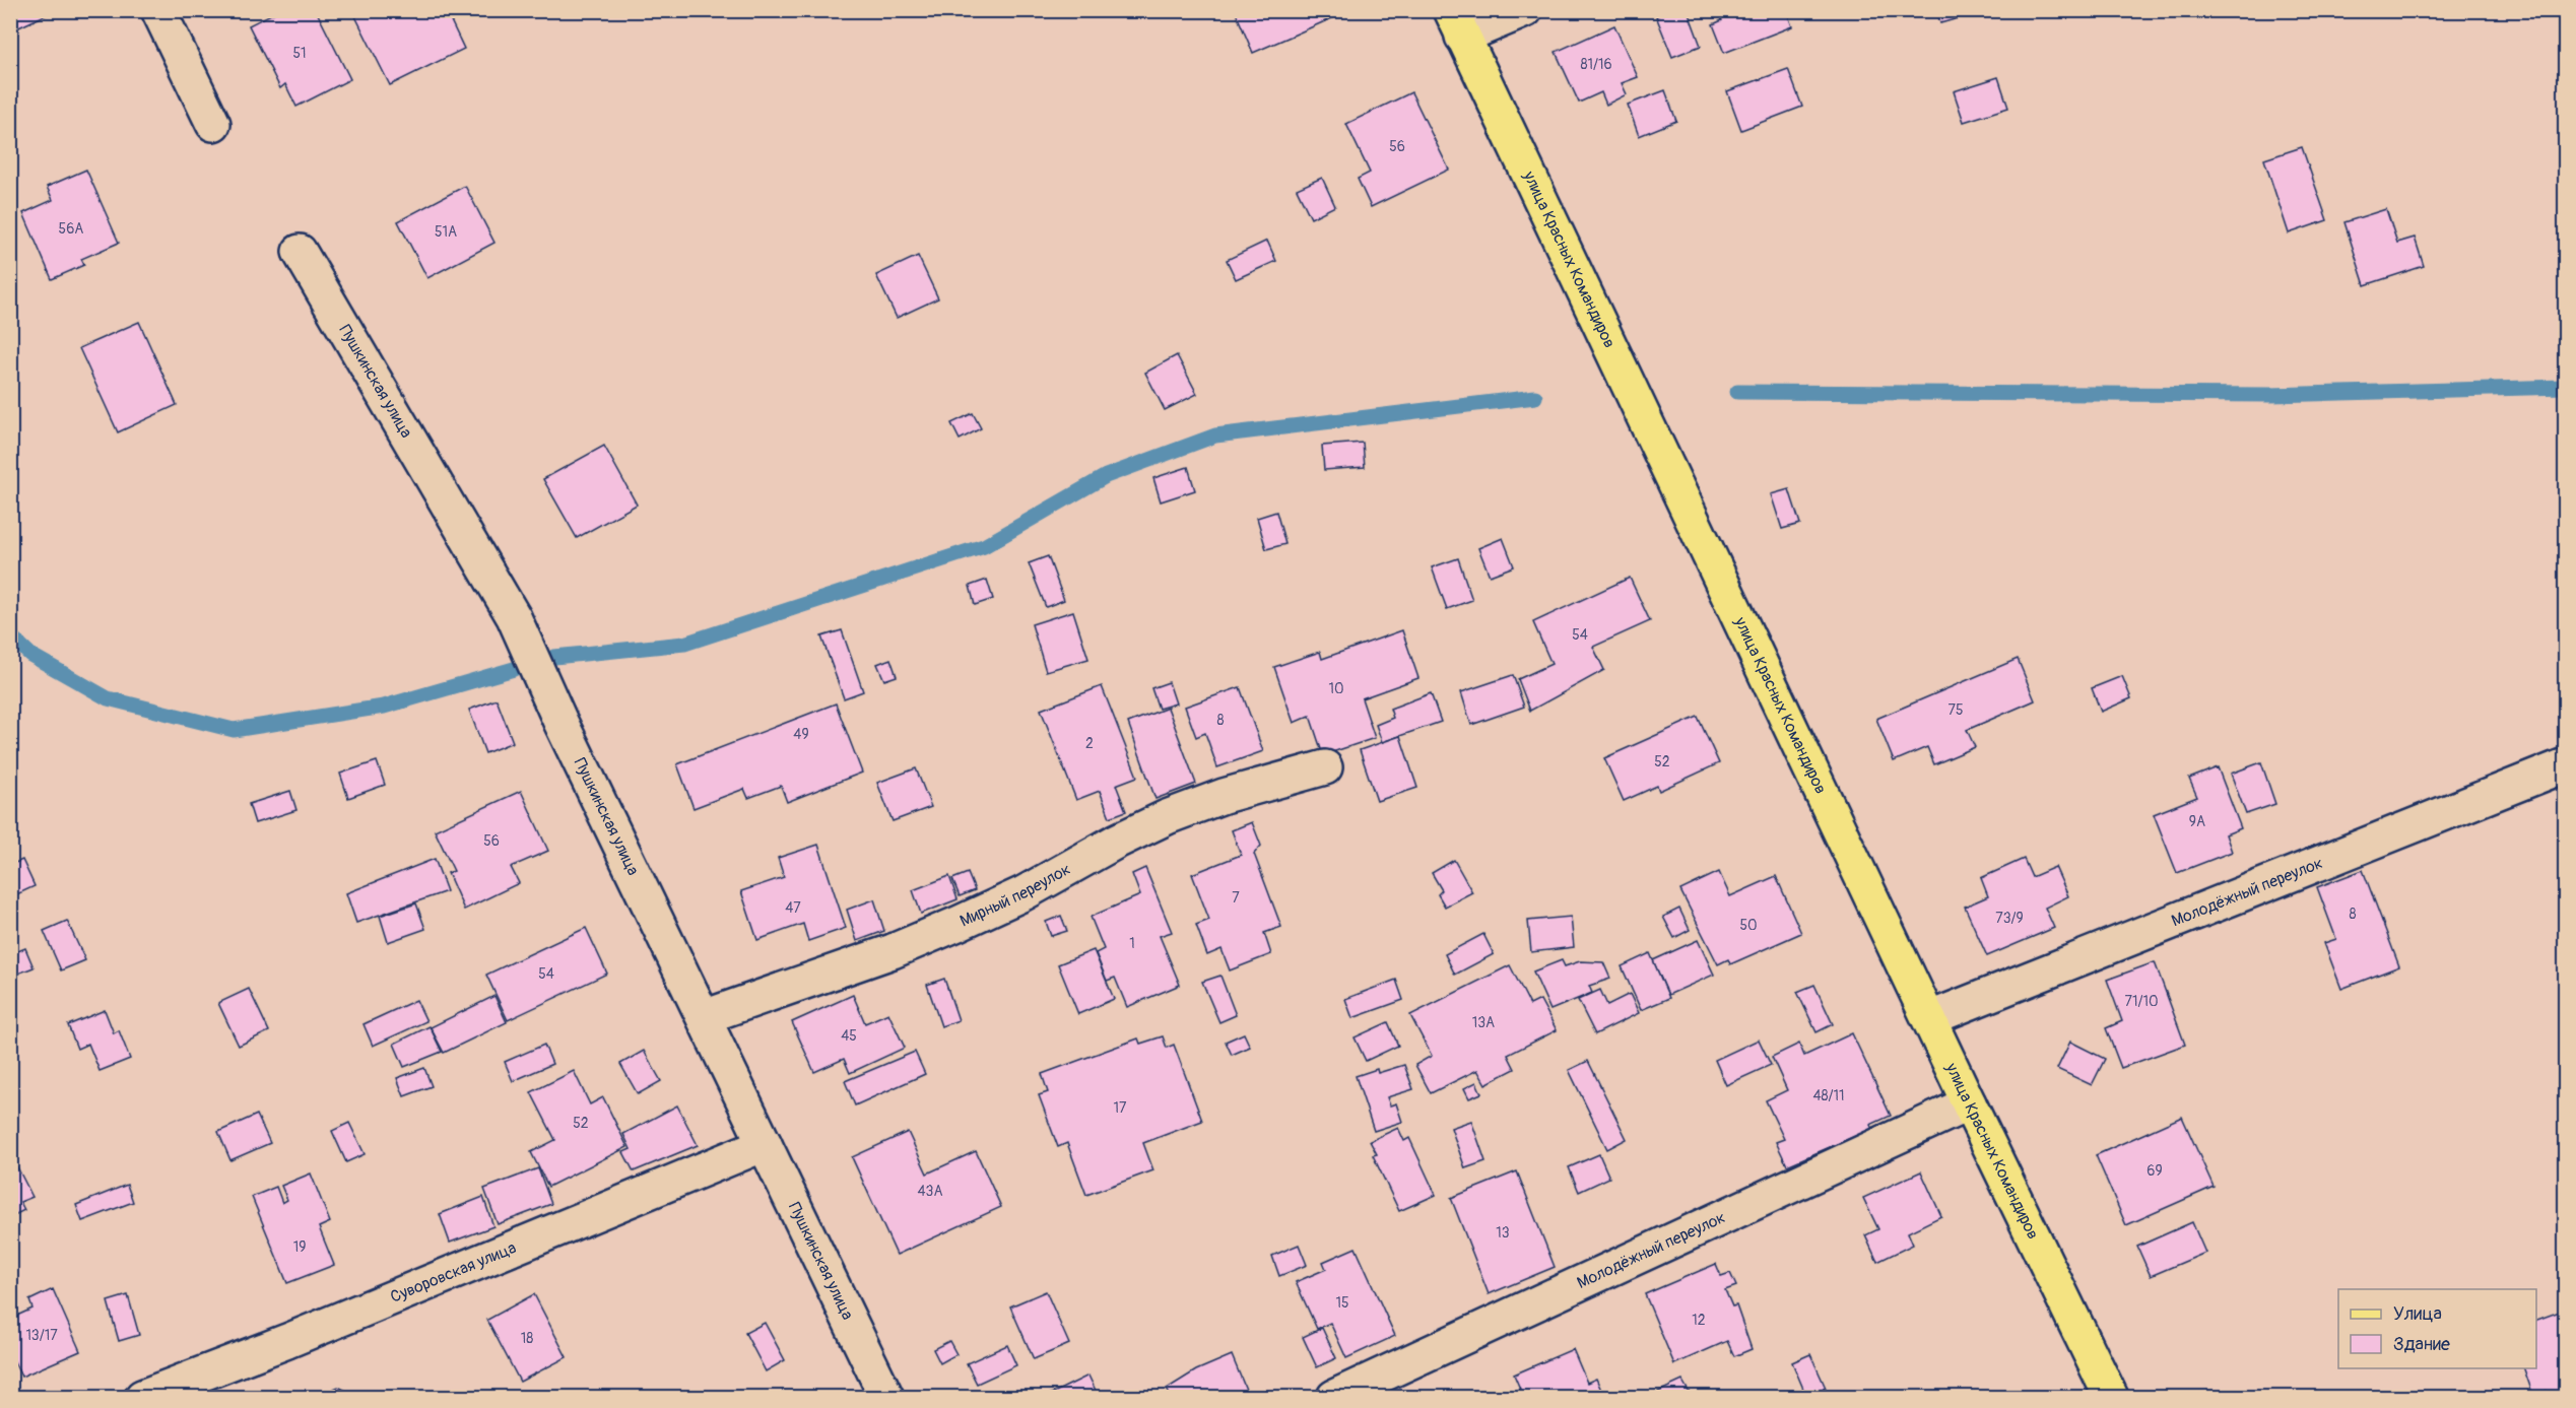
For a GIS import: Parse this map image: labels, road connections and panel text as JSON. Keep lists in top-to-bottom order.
{
  "streets": {
    "main road": ["улица Красных Командиров"],
    "street": [
      "Пушкинская улица",
      "Молодёжный переулок",
      "Мирный переулок",
      "Суворовская улица"
    ]
  },
  "crossings": [
    ["улица Красных Командиров", "Молодёжный переулок"],
    ["Пушкинская улица", "Мирный переулок"],
    ["Пушкинская улица", "Суворовская улица"]
  ],
  "house_numbers": [
    "51",
    "81/16",
    "56",
    "56А",
    "51А",
    "54",
    "10",
    "75",
    "8",
    "49",
    "2",
    "52",
    "9А",
    "56",
    "7",
    "47",
    "8",
    "73/9",
    "50",
    "1",
    "54",
    "71/10",
    "13А",
    "45",
    "48/11",
    "17",
    "52",
    "69",
    "43А",
    "13",
    "19",
    "15",
    "12",
    "13/17",
    "18"
  ],
  "legend": ["Улица", "Здание"]
}
